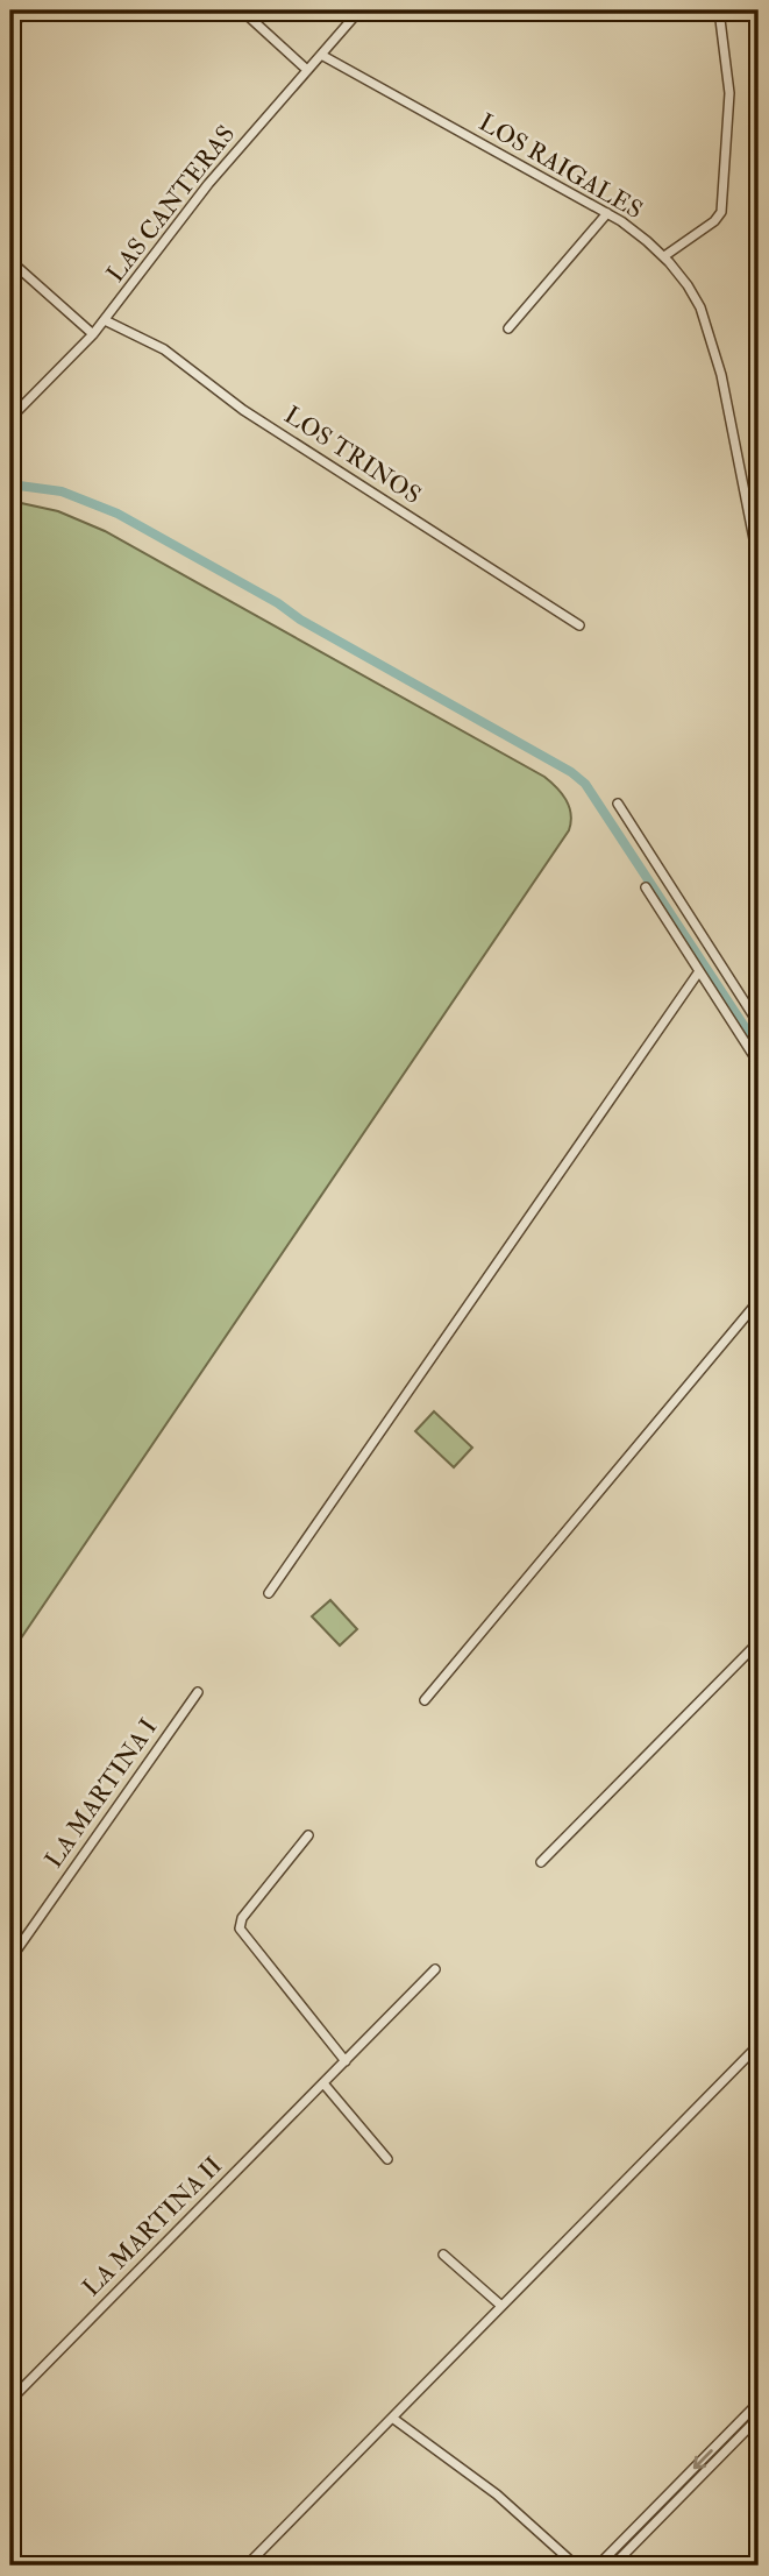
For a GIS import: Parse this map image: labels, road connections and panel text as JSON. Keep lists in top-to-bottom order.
{
  "streets": {
    "street": [
      "LOS RAIGALES",
      "LAS CANTERAS",
      "LOS TRINOS",
      "LA MARTINA I",
      "LA MARTINA II"
    ]
  },
  "crossings": [
    ["LOS RAIGALES", "LAS CANTERAS"],
    ["LAS CANTERAS", "LOS TRINOS"]
  ]
}
